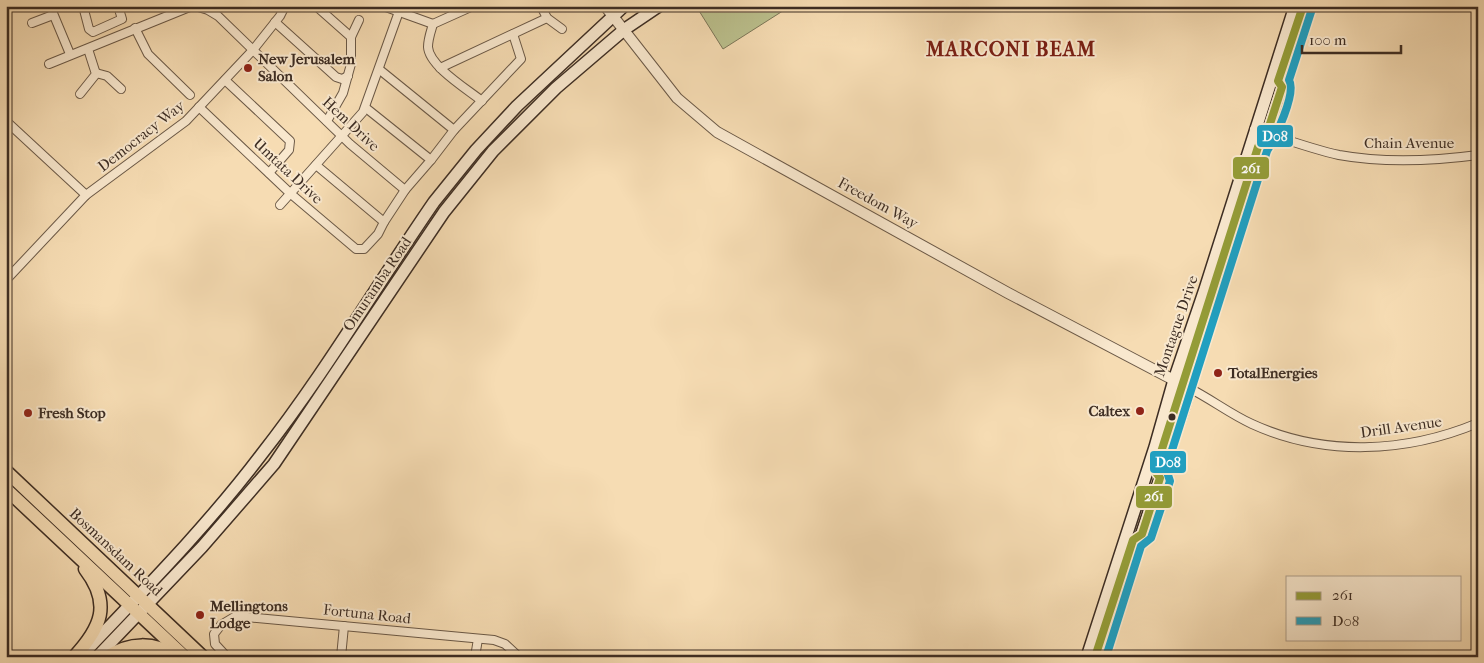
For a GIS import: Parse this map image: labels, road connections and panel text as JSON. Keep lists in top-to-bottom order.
{
  "streets": {
    "main road": ["Omuramba Road", "Montague Drive", "Bosmansdam Road"],
    "street": [
      "Hem Drive",
      "Democracy Way",
      "Chain Avenue",
      "Umtata Drive",
      "Freedom Way",
      "Drill Avenue",
      "Fortuna Road"
    ]
  },
  "crossings": [
    ["Hem Drive", "Democracy Way"],
    ["Democracy Way", "Umtata Drive"],
    ["Chain Avenue", "Montague Drive"],
    ["Freedom Way", "Omuramba Road"],
    ["Freedom Way", "Montague Drive"],
    ["Freedom Way", "Drill Avenue"],
    ["Omuramba Road", "Bosmansdam Road"],
    ["Montague Drive", "Drill Avenue"]
  ],
  "districts": ["MARCONI BEAM"],
  "places": [
    "New Jerusalem Salon",
    "TotalEnergies",
    "Caltex",
    "Fresh Stop",
    "Mellingtons Lodge"
  ],
  "lines": ["transit line 261", "transit line D08"],
  "legend": ["261", "D08"],
  "scale_bar": "100 m"
}
